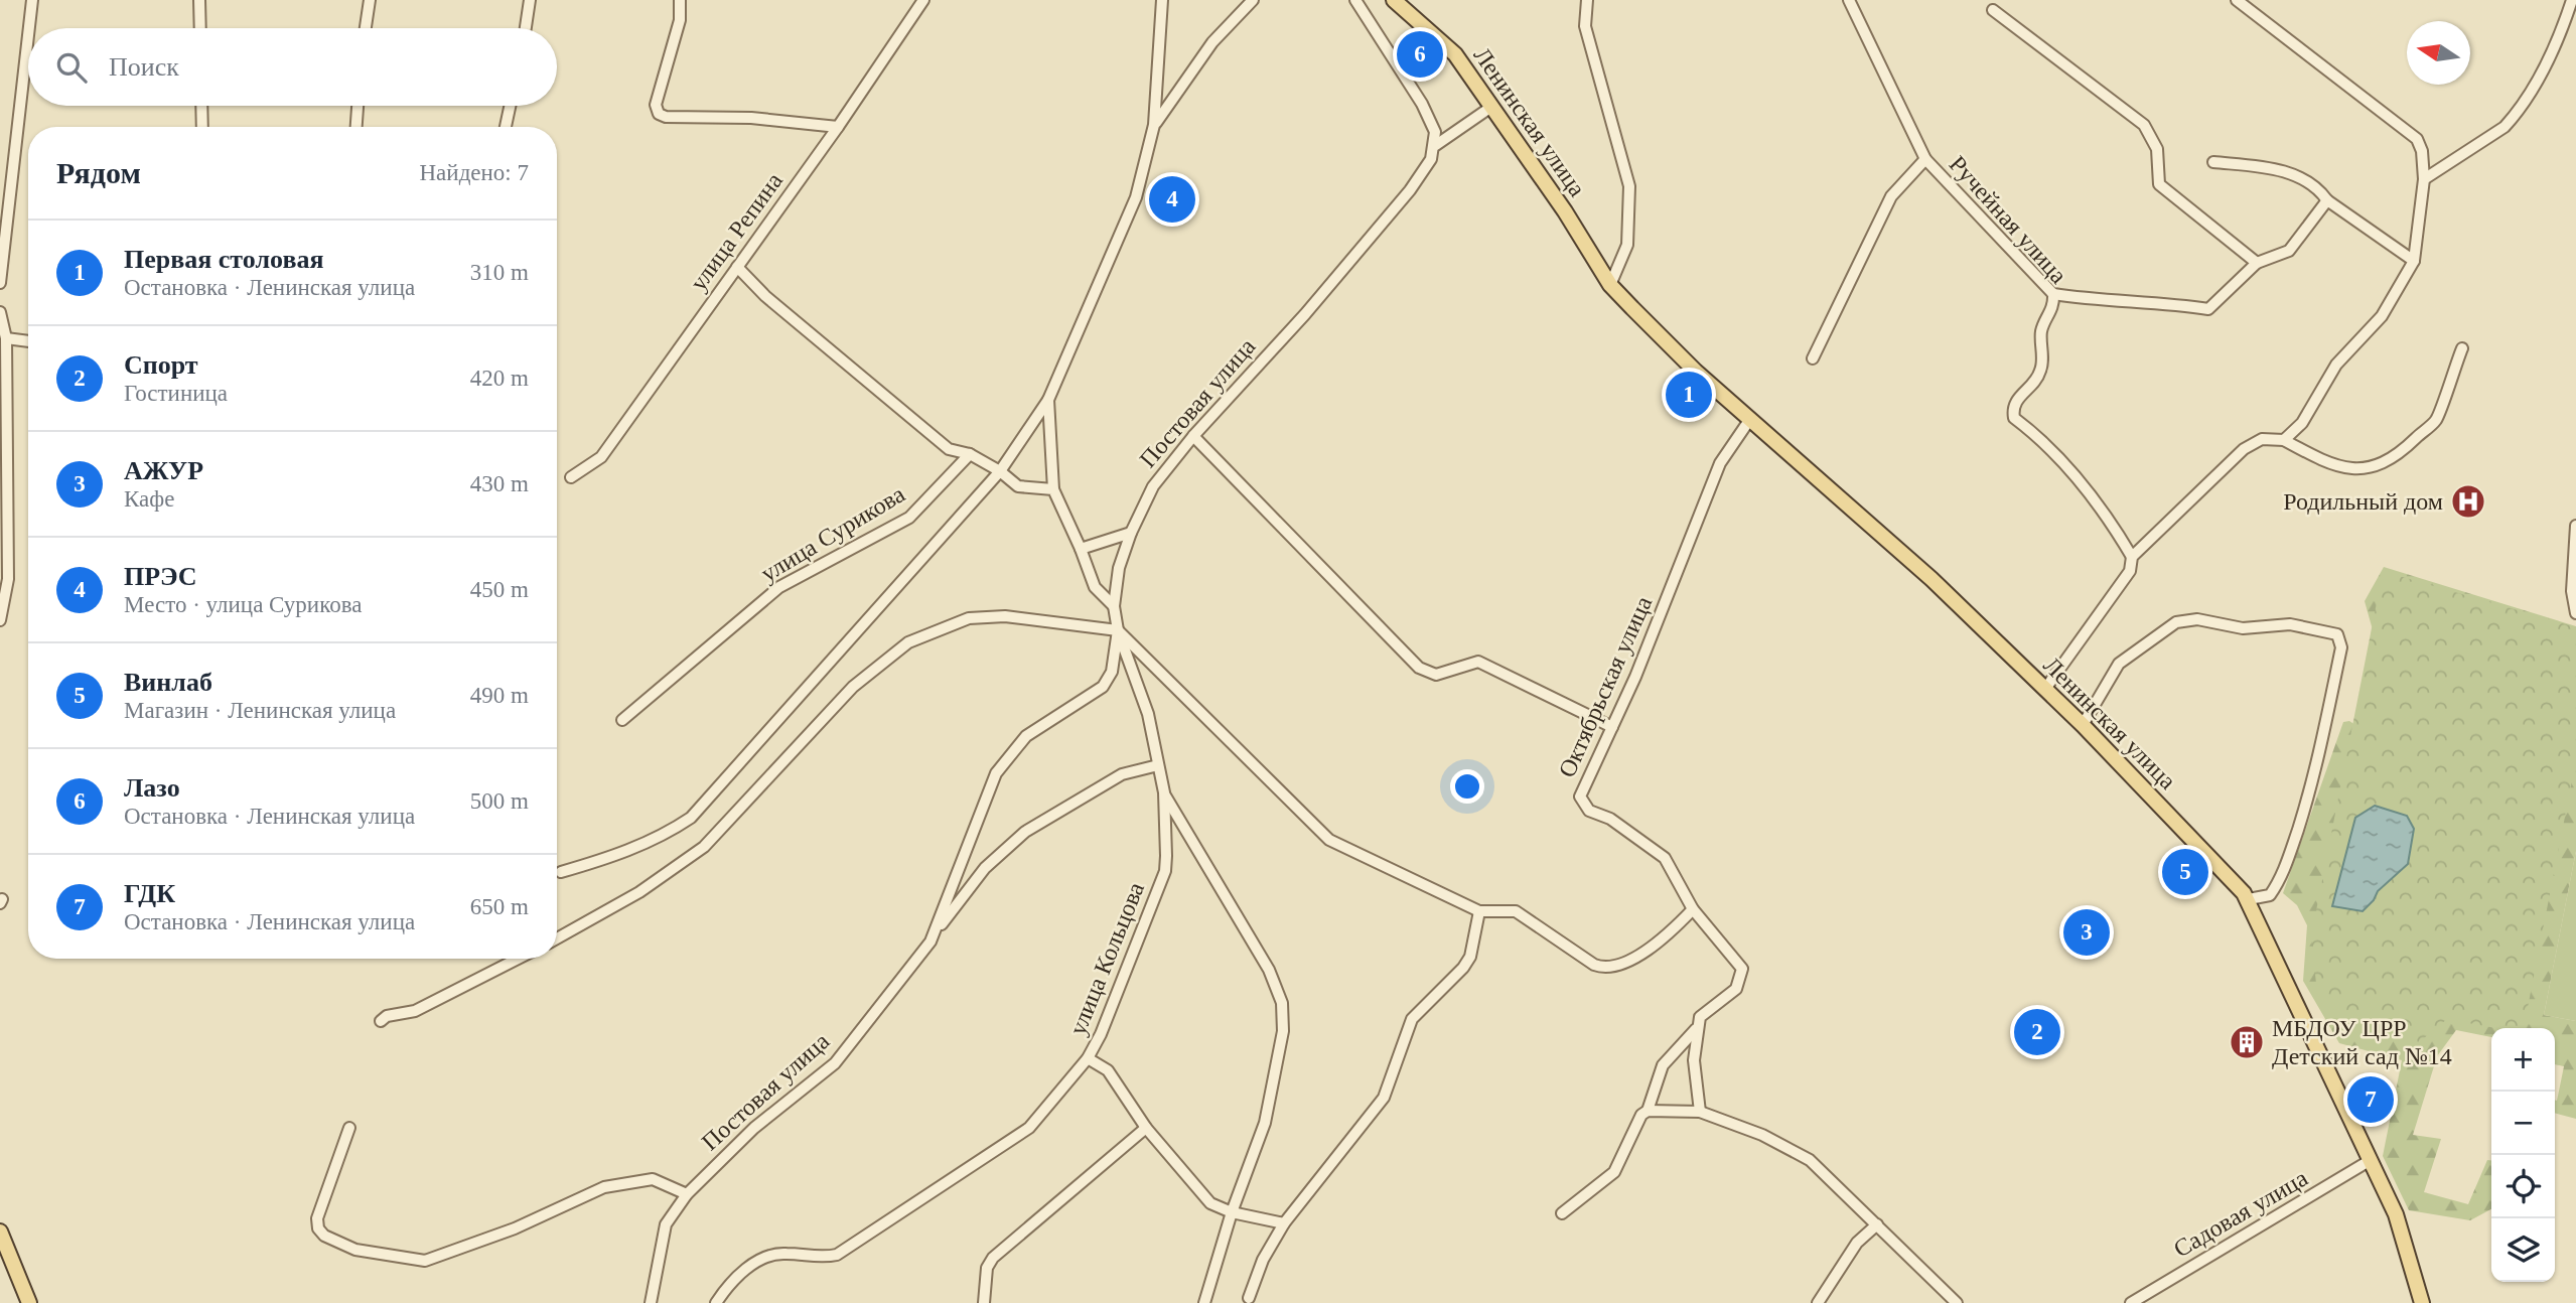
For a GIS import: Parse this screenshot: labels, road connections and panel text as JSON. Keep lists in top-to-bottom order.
{
  "streets": {
    "main road": ["Ленинская улица"],
    "street": [
      "Ручейная улица",
      "улица Репина",
      "Постовая улица",
      "улица Сурикова",
      "Октябрьская улица",
      "улица Кольцова",
      "Садовая улица"
    ]
  },
  "crossings": [
    ["Ленинская улица", "Октябрьская улица"],
    ["Ленинская улица", "Садовая улица"],
    ["Постовая улица", "улица Кольцова"]
  ],
  "places": {
    "hospital": ["Родильный дом"],
    "building": ["МБДОУ ЦРР Детский сад №14"]
  },
  "north": "left",
  "page": {
    "pins": [
      "6",
      "4",
      "1",
      "5",
      "3",
      "2",
      "7"
    ],
    "search": "Поиск",
    "heading": ["Рядом", "Найдено: 7"],
    "list": [
      {
        "mark": "1",
        "name": "Первая столовая",
        "note": "Остановка · Ленинская улица",
        "value": "310 m"
      },
      {
        "mark": "2",
        "name": "Спорт",
        "note": "Гостиница",
        "value": "420 m"
      },
      {
        "mark": "3",
        "name": "АЖУР",
        "note": "Кафе",
        "value": "430 m"
      },
      {
        "mark": "4",
        "name": "ПРЭС",
        "note": "Место · улица Сурикова",
        "value": "450 m"
      },
      {
        "mark": "5",
        "name": "Винлаб",
        "note": "Магазин · Ленинская улица",
        "value": "490 m"
      },
      {
        "mark": "6",
        "name": "Лазо",
        "note": "Остановка · Ленинская улица",
        "value": "500 m"
      },
      {
        "mark": "7",
        "name": "ГДК",
        "note": "Остановка · Ленинская улица",
        "value": "650 m"
      }
    ],
    "map_buttons": ["+", "−"]
  }
}
